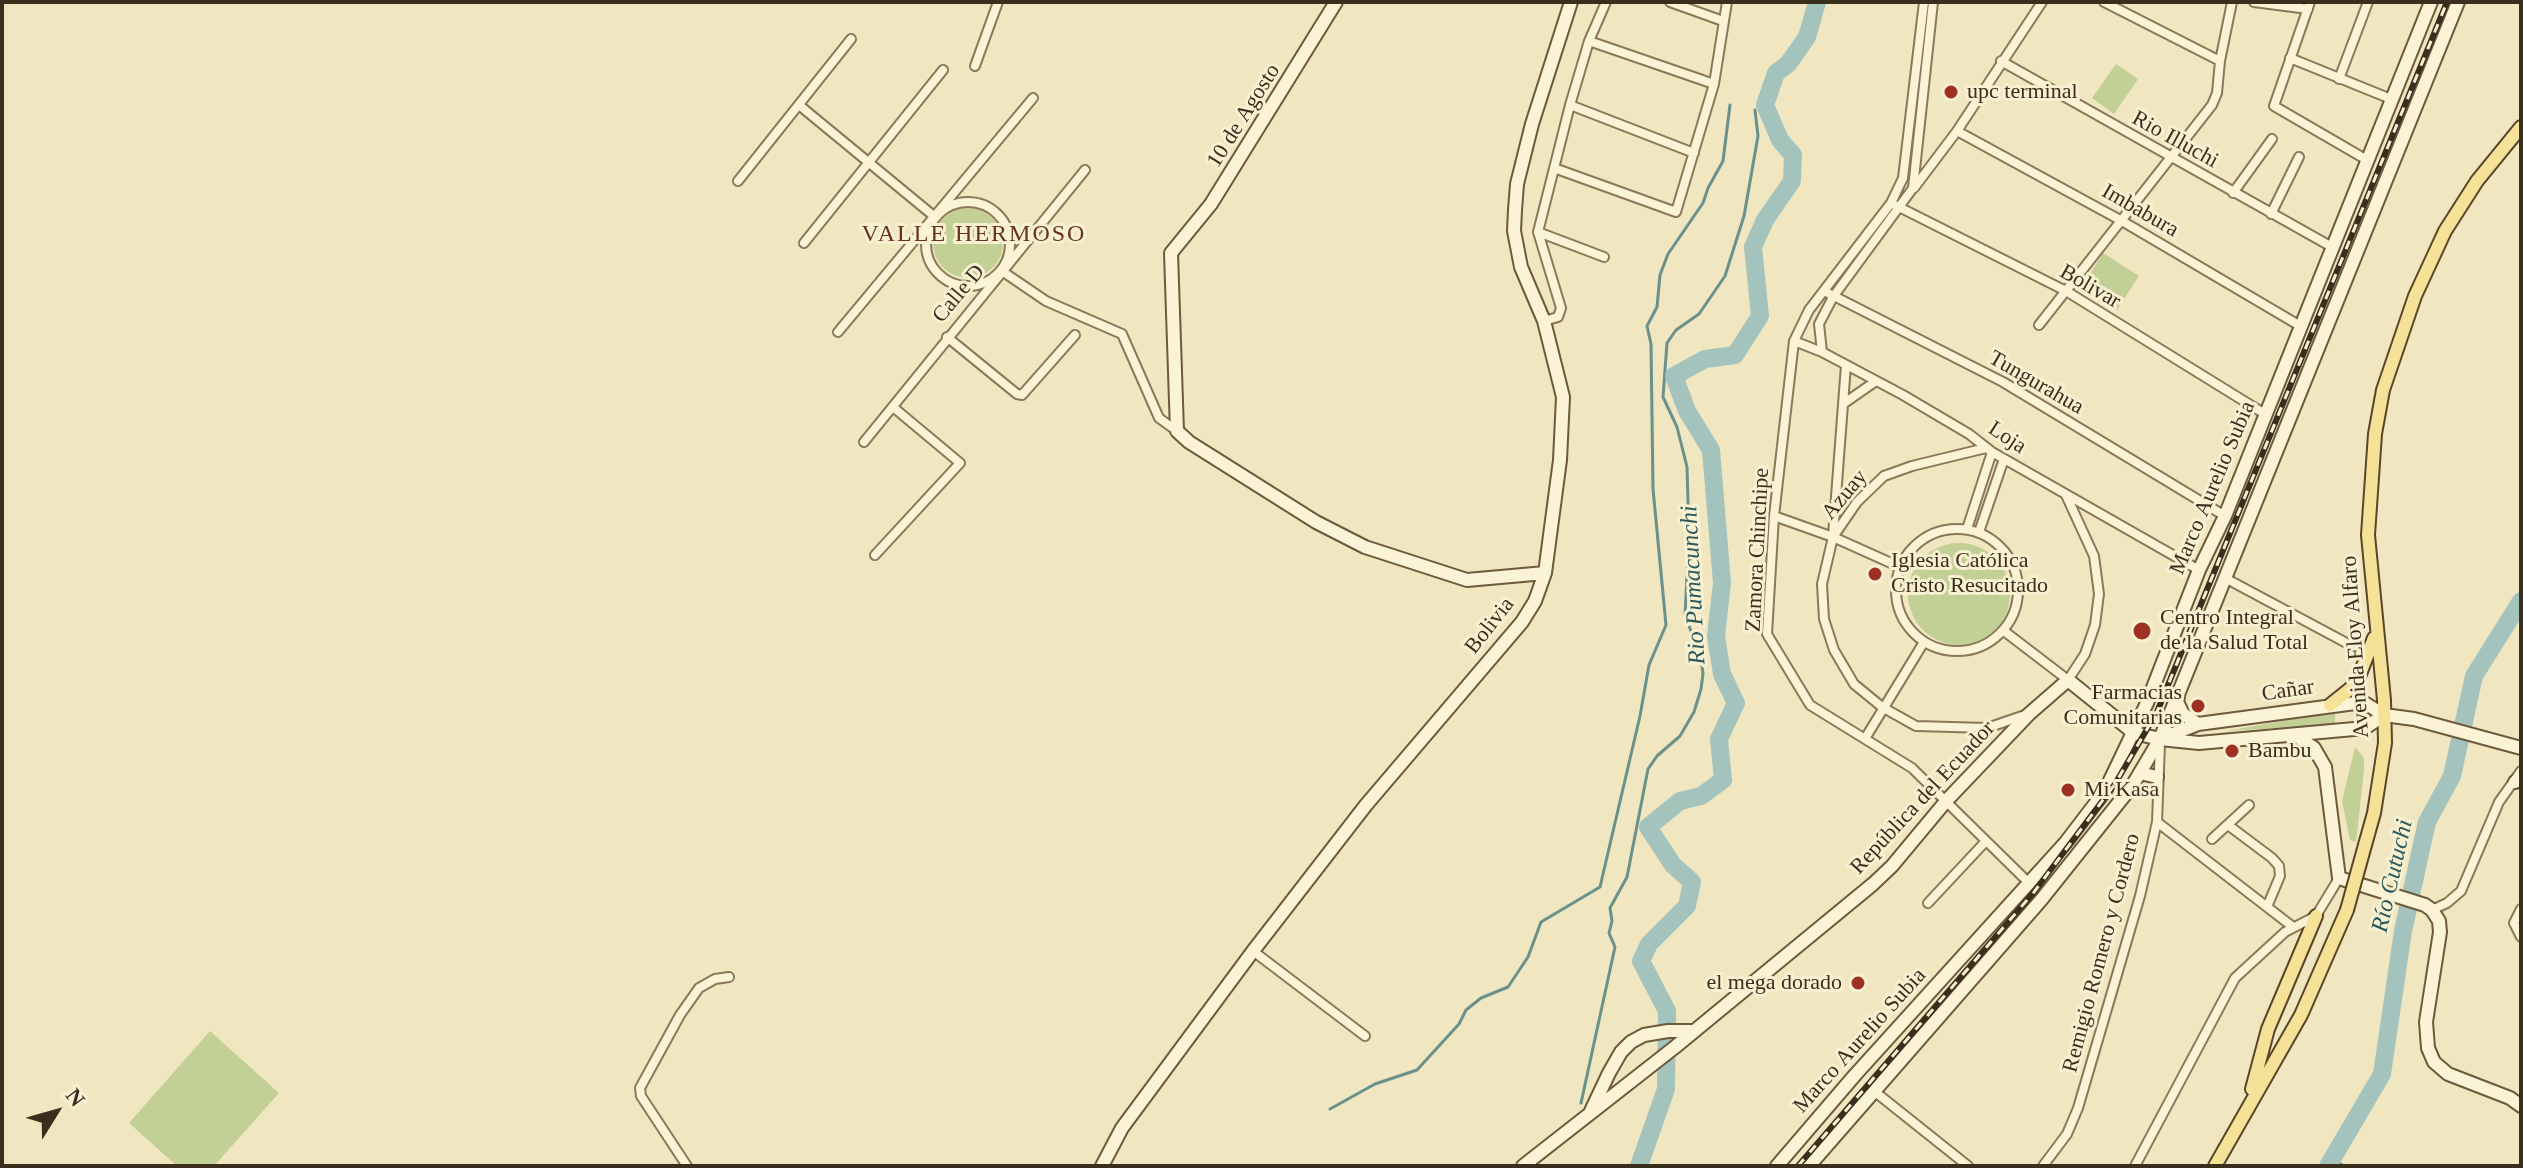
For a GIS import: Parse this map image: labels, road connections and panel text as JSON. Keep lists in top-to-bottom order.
{
  "streets": {
    "main road": ["Avenida Eloy Alfaro"],
    "street": [
      "10 de Agosto",
      "Rio Illuchi",
      "Imbabura",
      "Bolivar",
      "Calle D",
      "Tungurahua",
      "Loja",
      "Marco Aurelio Subia",
      "Azuay",
      "Zamora Chinchipe",
      "Bolivia",
      "Cañar",
      "República del Ecuador",
      "Remigio Romero y Cordero"
    ]
  },
  "crossings": [
    ["Rio Illuchi", "Marco Aurelio Subia"],
    ["Imbabura", "Marco Aurelio Subia"],
    ["Bolivar", "Marco Aurelio Subia"],
    ["Tungurahua", "Marco Aurelio Subia"],
    ["Loja", "Marco Aurelio Subia"],
    ["Loja", "Azuay"],
    ["Loja", "Zamora Chinchipe"],
    ["Marco Aurelio Subia", "Zamora Chinchipe"],
    ["Marco Aurelio Subia", "Cañar"],
    ["Marco Aurelio Subia", "Remigio Romero y Cordero"],
    ["Azuay", "República del Ecuador"],
    ["Zamora Chinchipe", "República del Ecuador"],
    ["Avenida Eloy Alfaro", "Cañar"],
    ["Cañar", "República del Ecuador"],
    ["Cañar", "Remigio Romero y Cordero"]
  ],
  "districts": ["VALLE HERMOSO"],
  "water": ["Rio Pumacunchi", "Río Cutuchi"],
  "places": [
    "upc terminal",
    "Iglesia Católica Cristo Resucitado",
    "Centro Integral de la Salud Total",
    "Farmacias Comunitarias",
    "Bambu",
    "Mi Kasa",
    "el mega dorado"
  ],
  "north": "top right"
}
